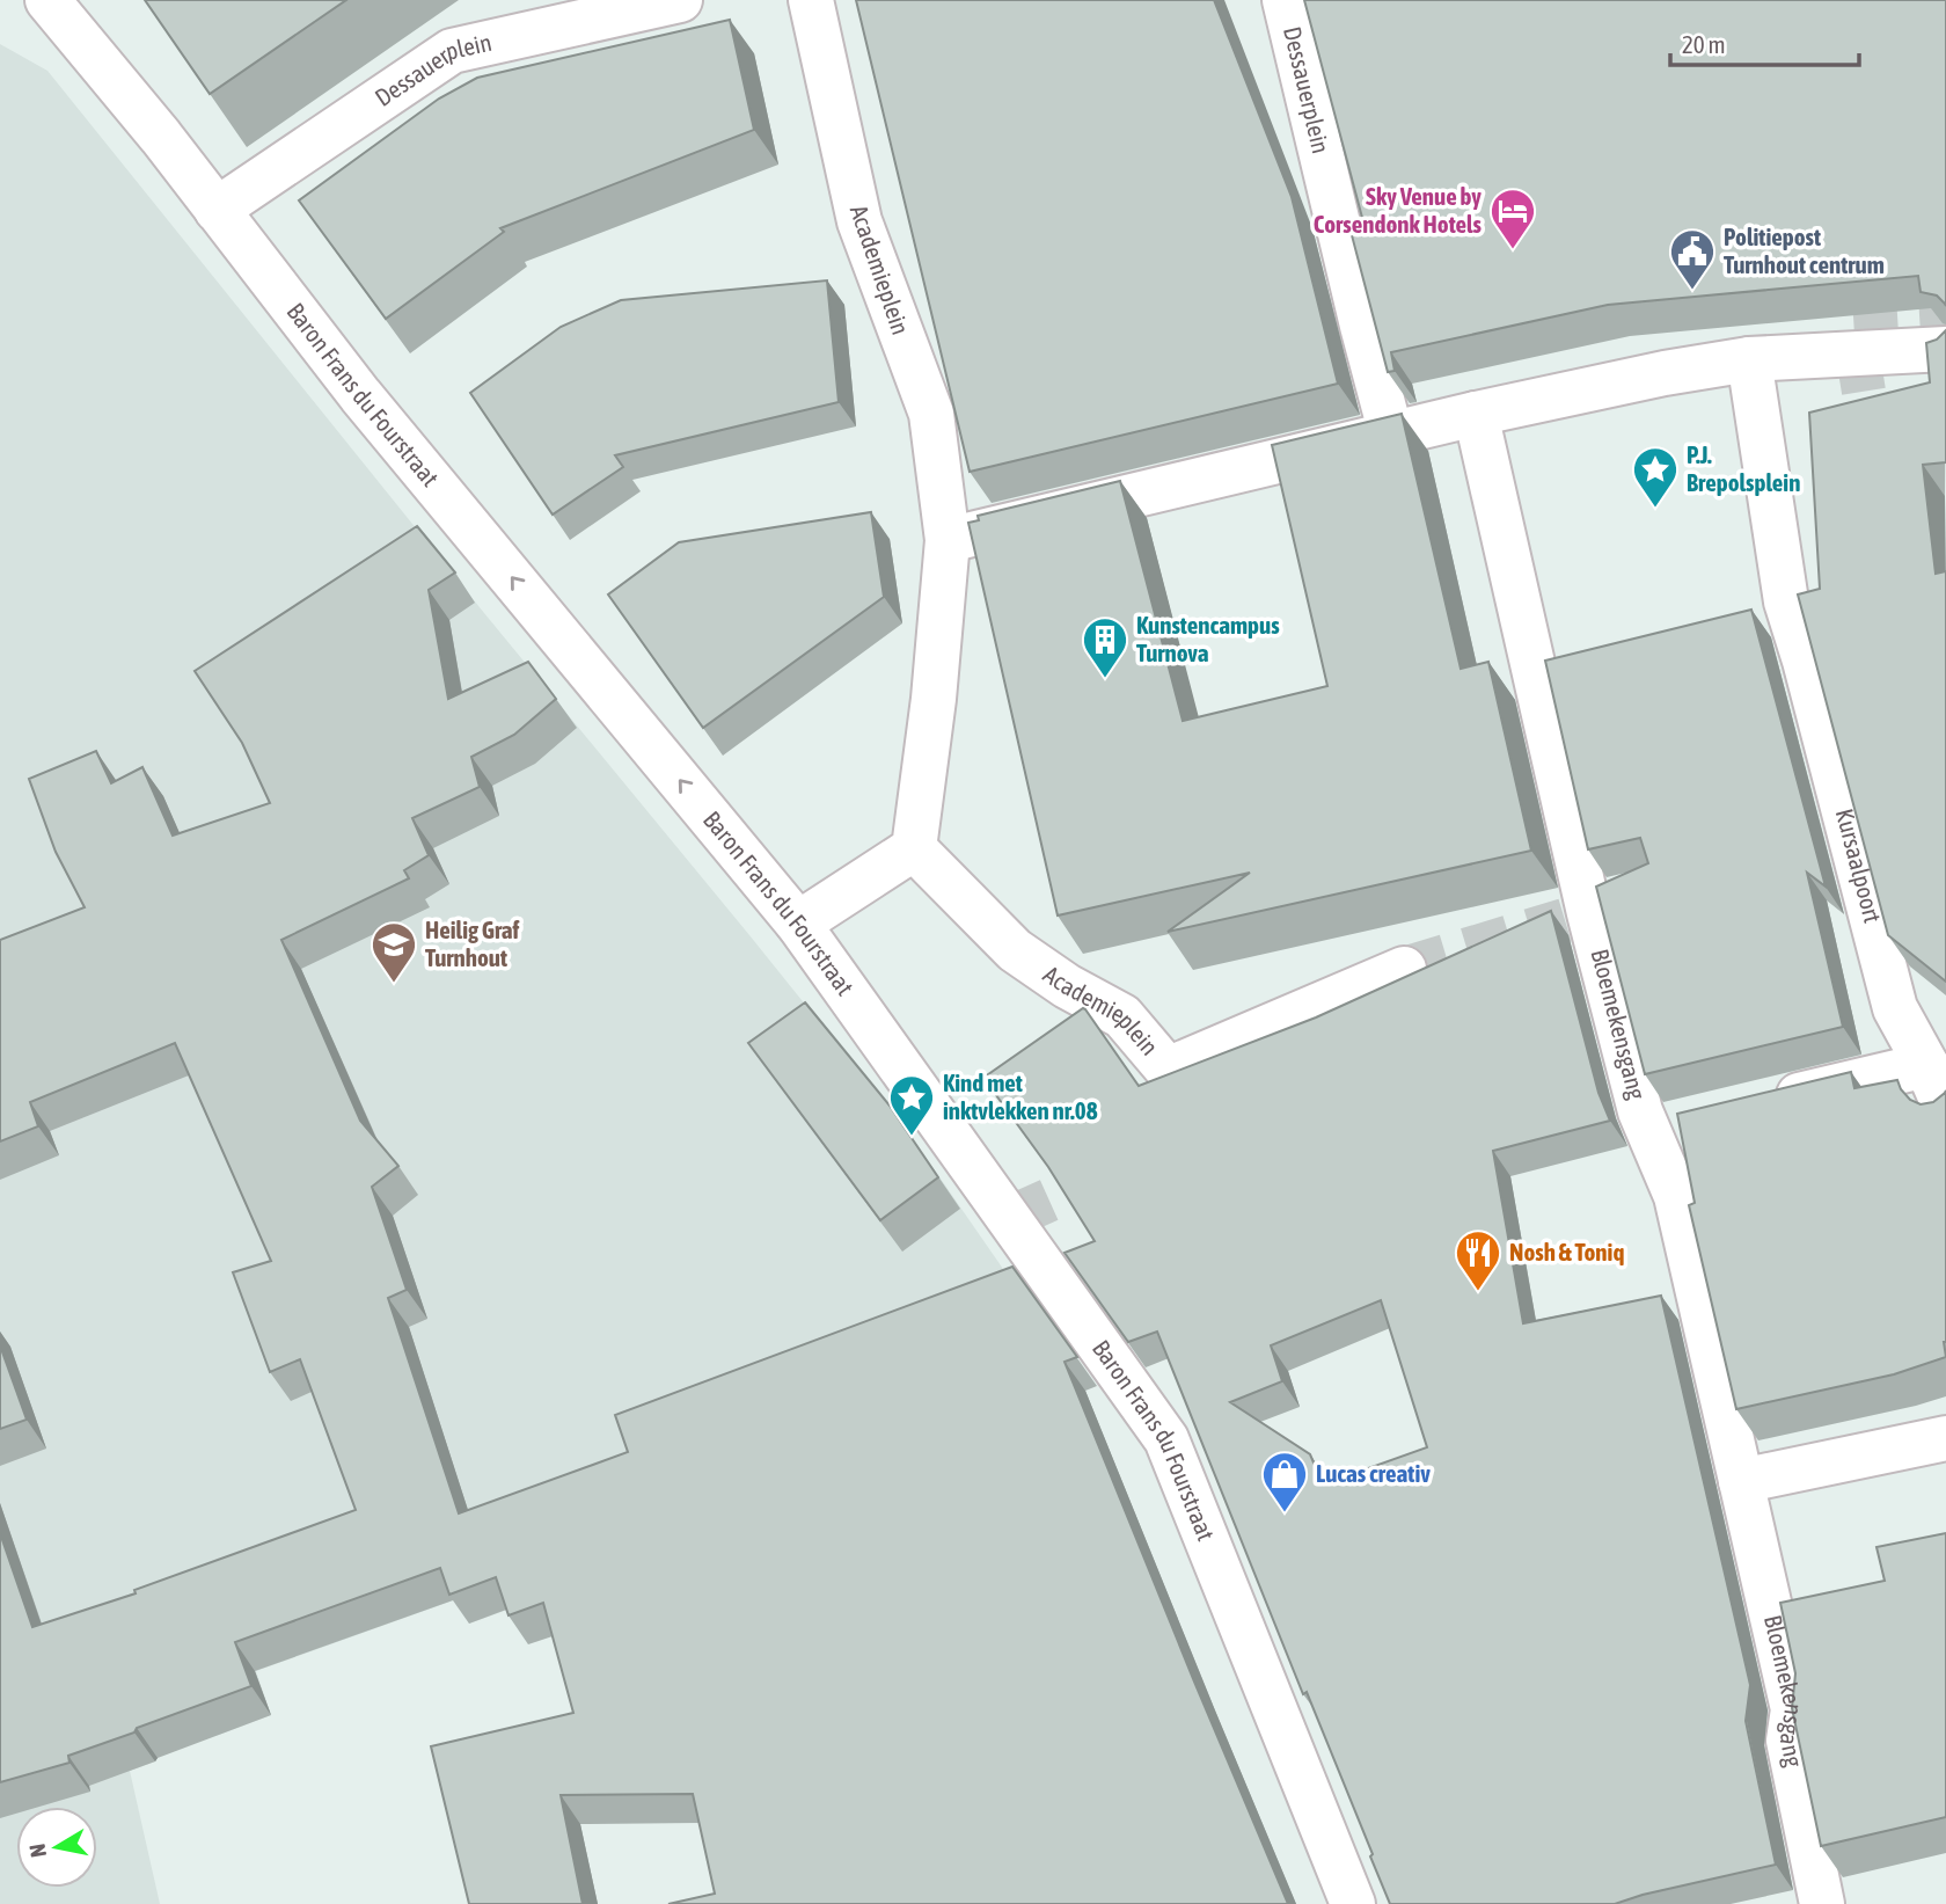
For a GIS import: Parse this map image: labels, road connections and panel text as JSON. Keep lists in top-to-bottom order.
{
  "streets": {
    "street": [
      "Dessauerplein",
      "Academieplein",
      "Baron Frans du Fourstraat",
      "Kursaalpoort",
      "Bloemekensgang"
    ]
  },
  "crossings": [
    ["Dessauerplein", "Baron Frans du Fourstraat"]
  ],
  "one_way": ["Baron Frans du Fourstraat"],
  "places": {
    "hotel": ["Sky Venue by Corsendonk Hotels"],
    "public building": ["Politiepost Turnhout centrum"],
    "place": ["P.J. Brepolsplein", "Kind met inktvlekken nr.08"],
    "building": ["Kunstencampus Turnova"],
    "school or university": ["Heilig Graf Turnhout"],
    "restaurant": ["Nosh & Toniq"],
    "shop": ["Lucas creativ"]
  },
  "scale_bar": "20 m",
  "north": "left"
}
